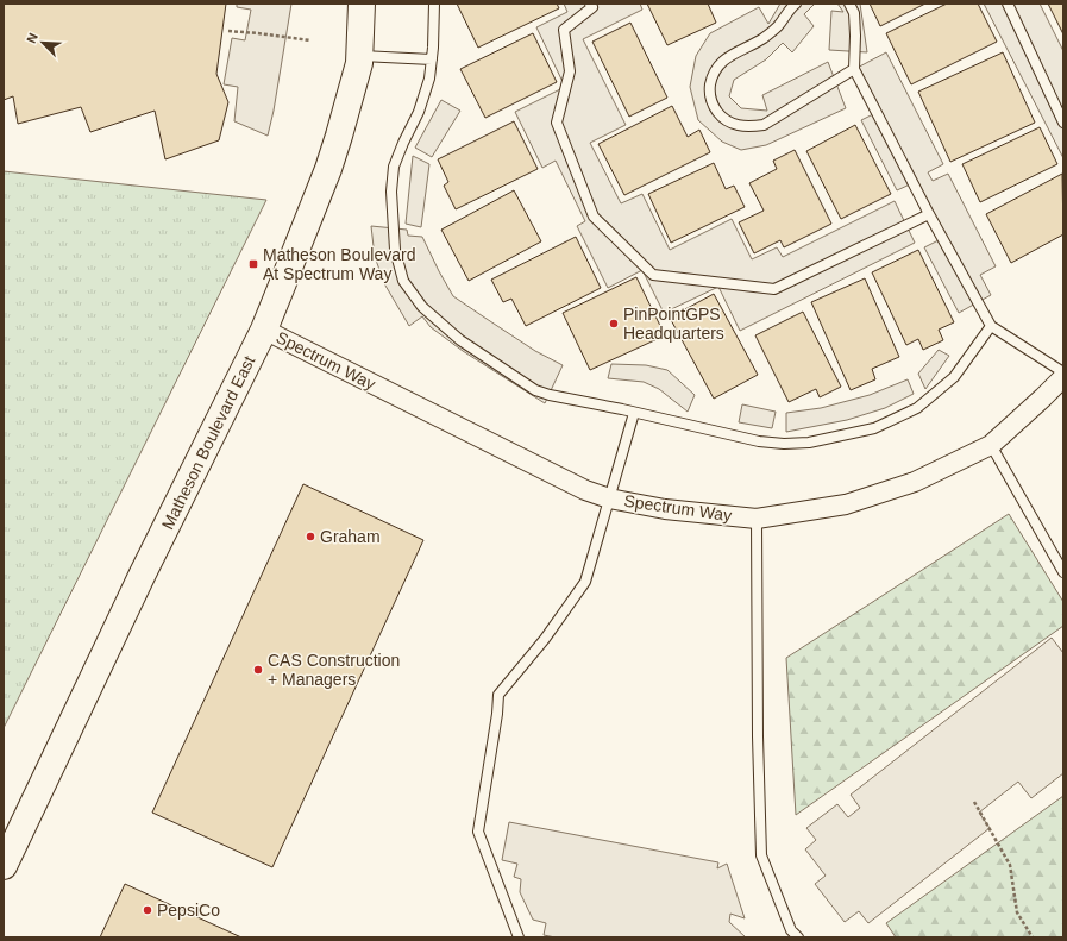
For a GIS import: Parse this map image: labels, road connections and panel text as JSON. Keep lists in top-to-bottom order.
{
  "streets": {
    "street": ["Spectrum Way", "Matheson Boulevard East"]
  },
  "crossings": [
    ["Spectrum Way", "Matheson Boulevard East"]
  ],
  "places": {
    "transit": ["Matheson Boulevard At Spectrum Way"],
    "other": [
      "PinPointGPS Headquarters",
      "Graham",
      "CAS Construction + Managers",
      "PepsiCo"
    ]
  },
  "north": "top left"
}
